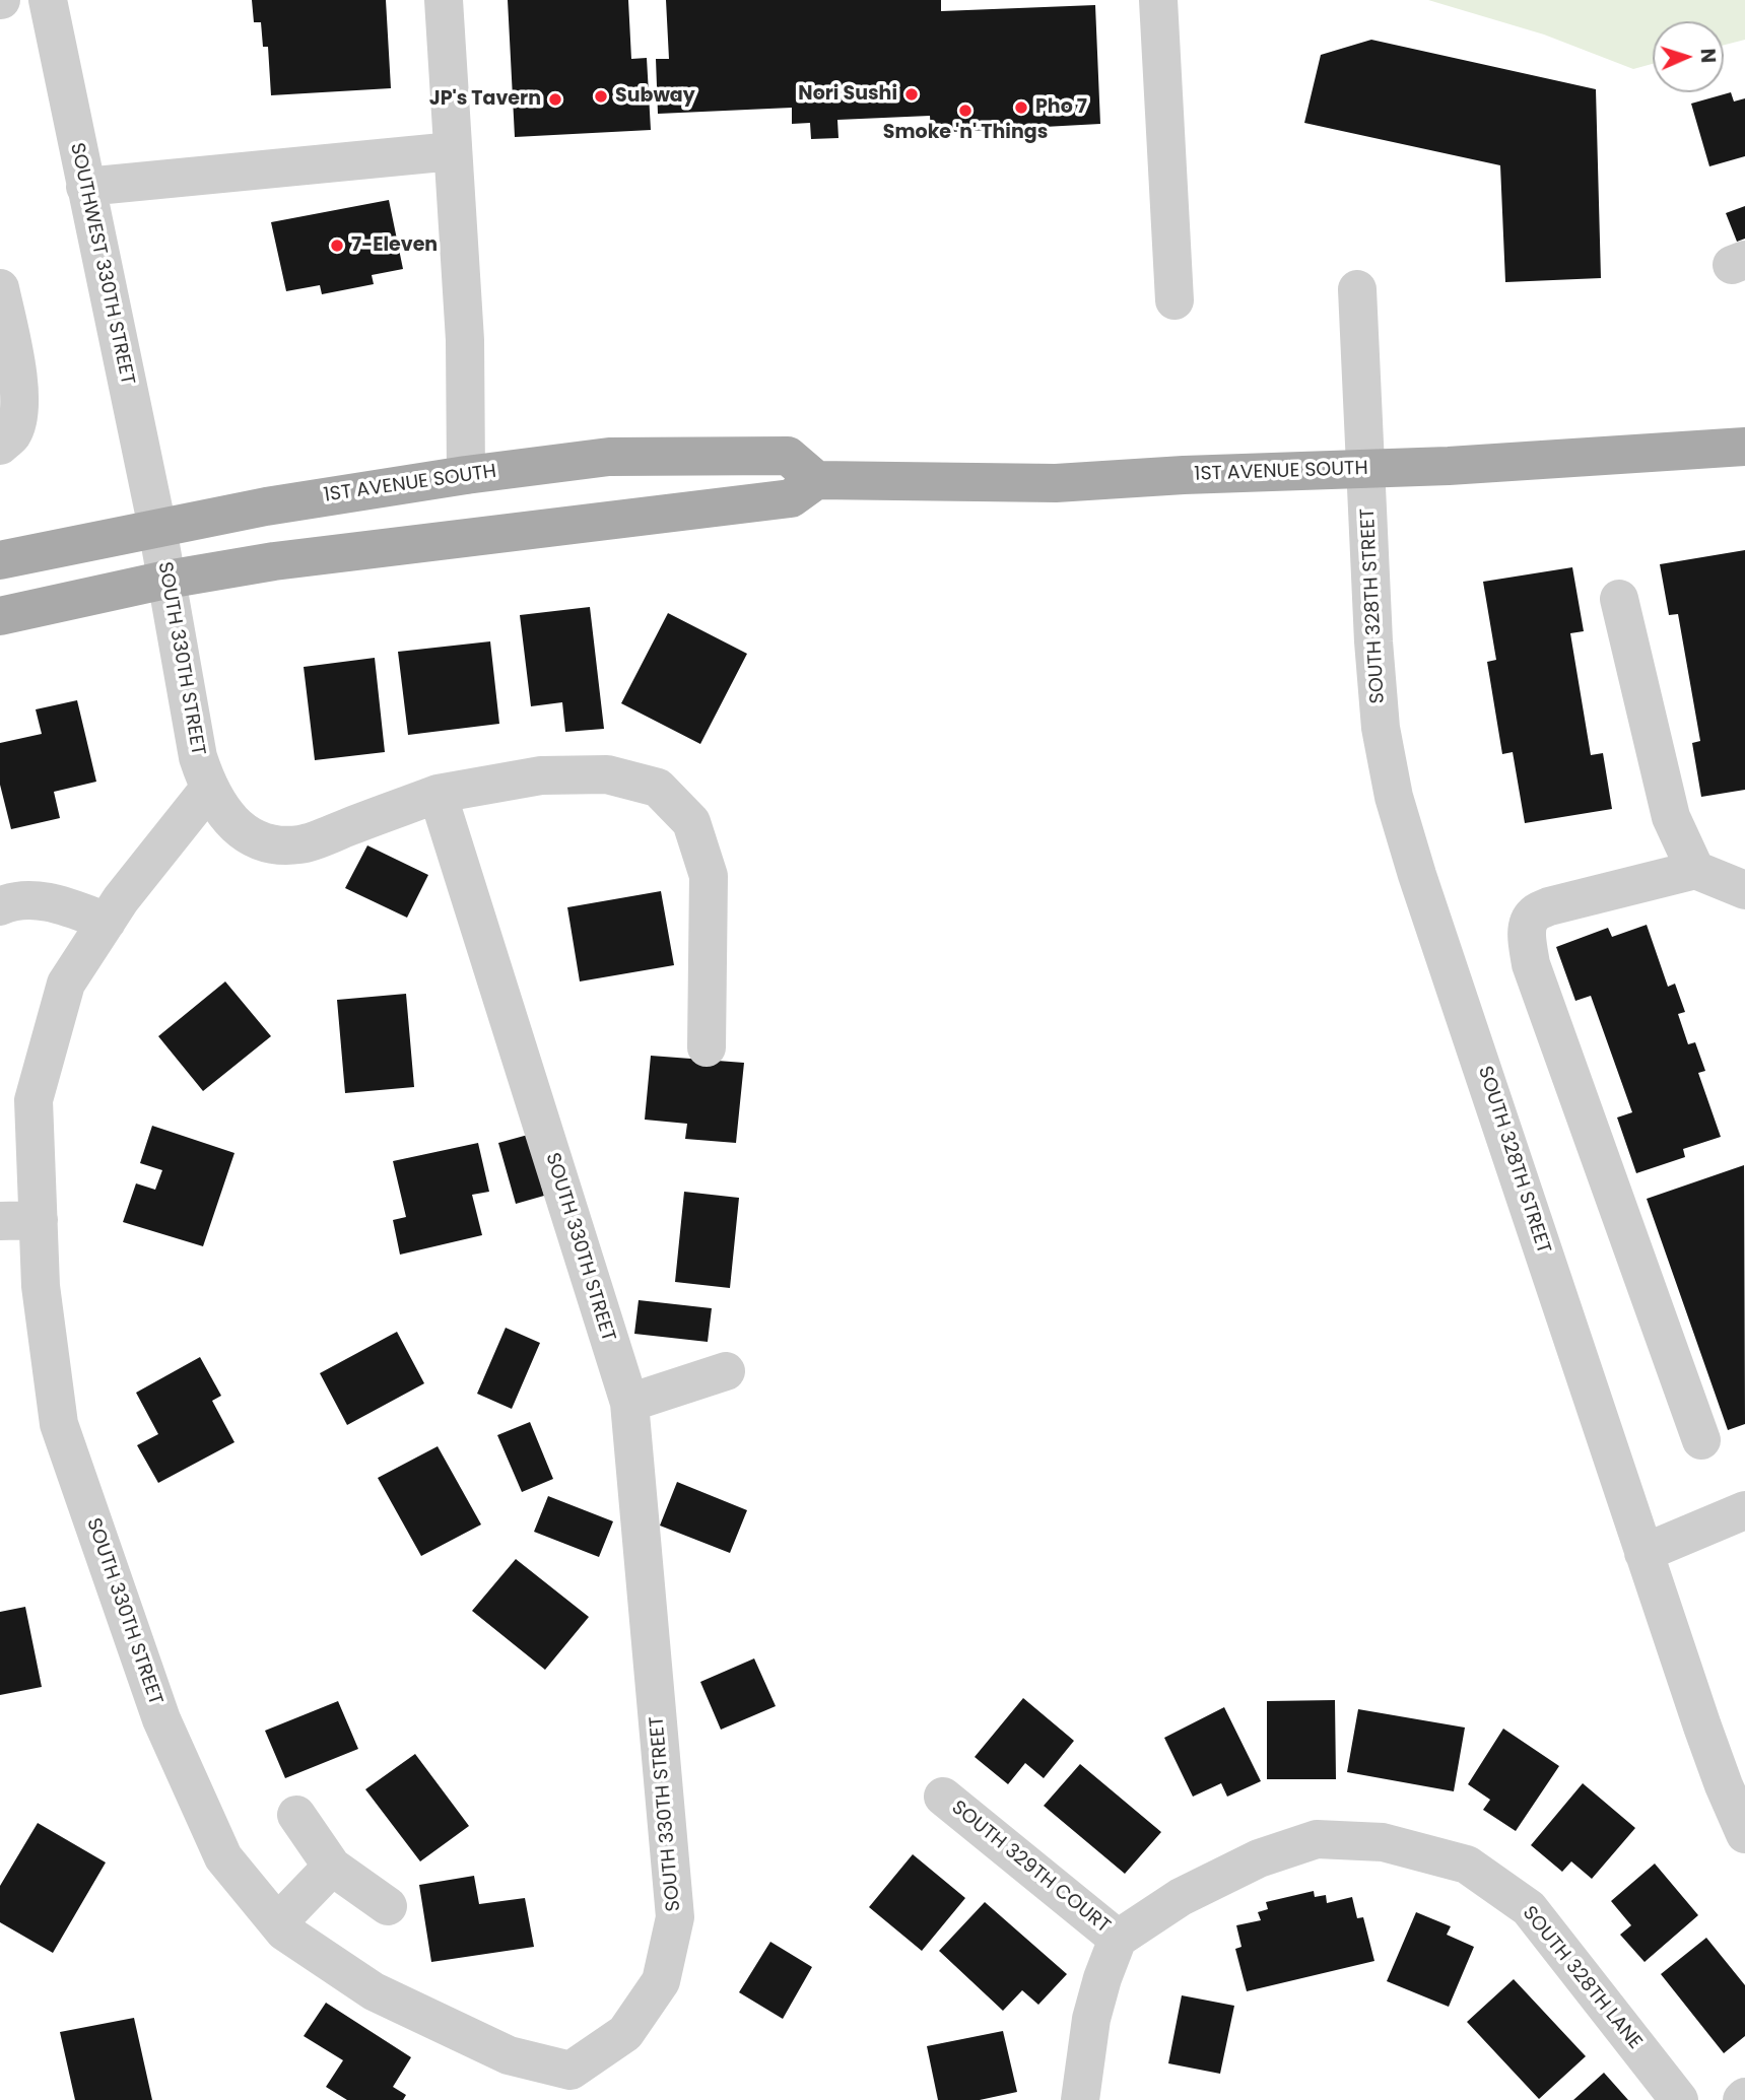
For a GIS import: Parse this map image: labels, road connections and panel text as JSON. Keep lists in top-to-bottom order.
{
  "streets": {
    "main road": ["1ST AVENUE SOUTH"],
    "street": [
      "SOUTHWEST 330TH STREET",
      "SOUTH 328TH STREET",
      "SOUTH 330TH STREET",
      "SOUTH 329TH COURT",
      "SOUTH 328TH LANE"
    ]
  },
  "crossings": [
    ["SOUTHWEST 330TH STREET", "1ST AVENUE SOUTH"],
    ["SOUTHWEST 330TH STREET", "SOUTH 330TH STREET"],
    ["1ST AVENUE SOUTH", "SOUTH 328TH STREET"],
    ["1ST AVENUE SOUTH", "SOUTH 330TH STREET"],
    ["SOUTH 329TH COURT", "SOUTH 328TH LANE"]
  ],
  "places": [
    "Nori Sushi",
    "Subway",
    "JP's Tavern",
    "Pho 7",
    "Smoke 'n' Things",
    "7-Eleven"
  ],
  "north": "right"
}
